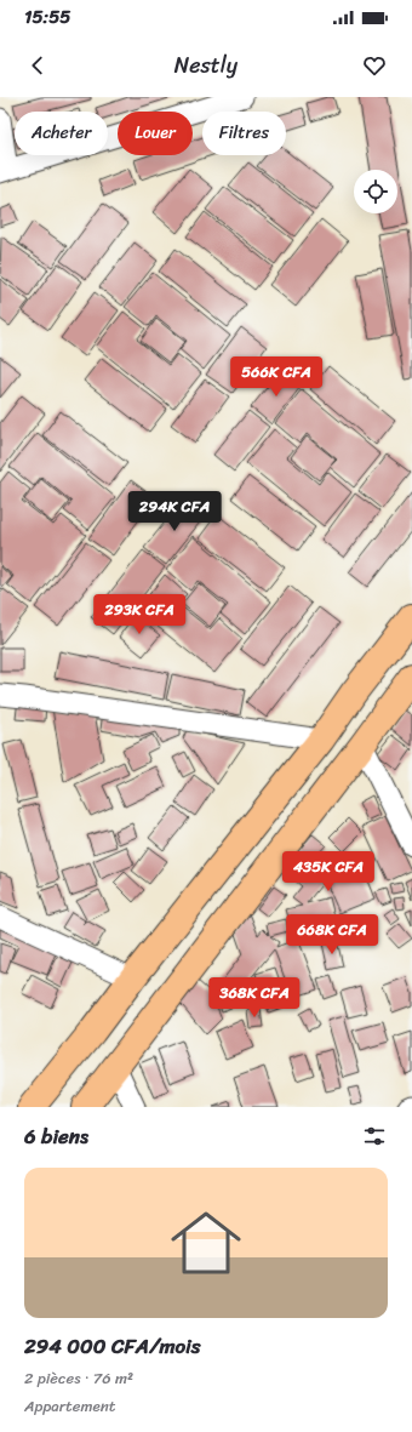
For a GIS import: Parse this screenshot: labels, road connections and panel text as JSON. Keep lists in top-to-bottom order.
{
  "page": {
    "status": "15:55",
    "header": "Nestly",
    "chip": ["Acheter", "Louer", "Filtres"],
    "price": [
      "566K CFA",
      "294K CFA",
      "293K CFA",
      "435K CFA",
      "668K CFA",
      "368K CFA"
    ],
    "heading": "6 biens",
    "list": [
      {
        "name": "294 000 CFA/mois",
        "note": "2 pièces · 76 m² · Appartement"
      }
    ]
  }
}
